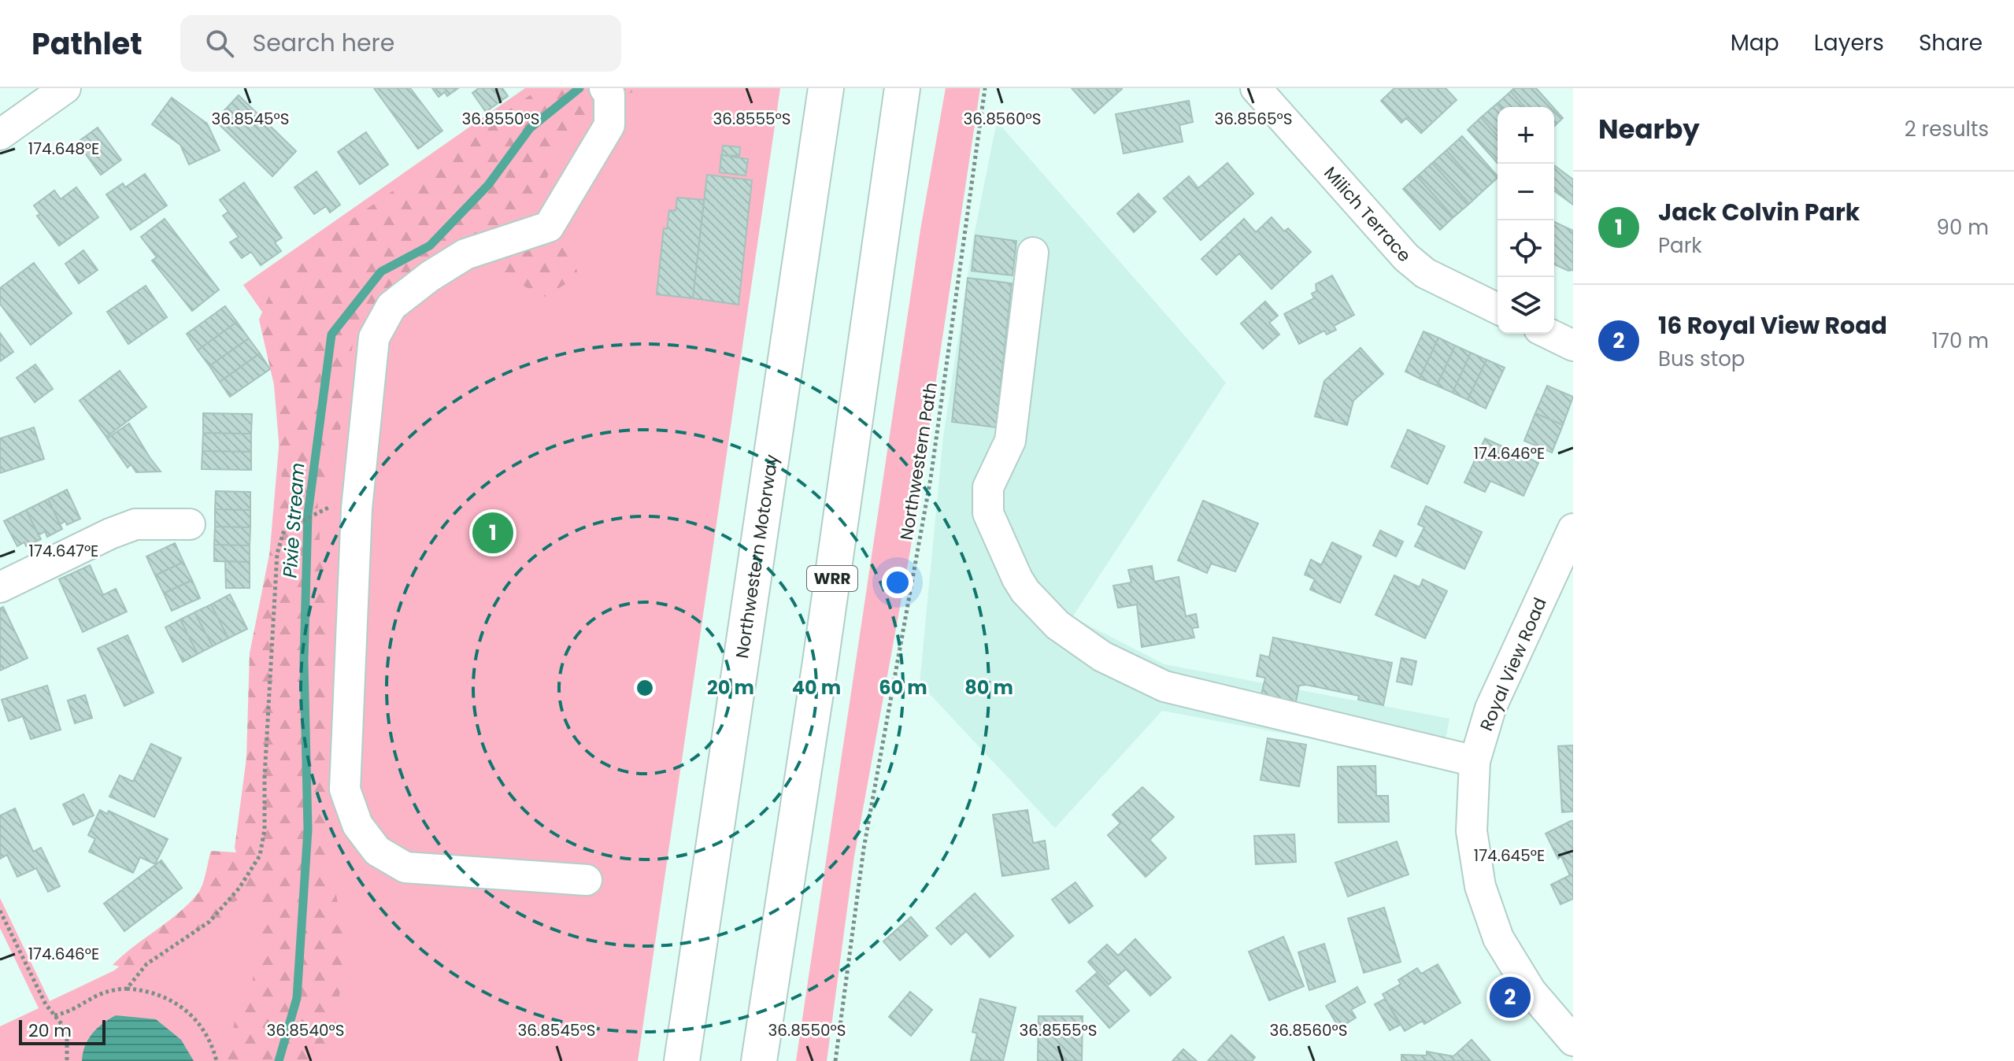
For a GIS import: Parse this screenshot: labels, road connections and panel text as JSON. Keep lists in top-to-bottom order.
{
  "streets": {
    "highway": ["Northwestern Motorway", "WRR"],
    "street": ["Milich Terrace", "Royal View Road"],
    "path": ["Northwestern Path"]
  },
  "water": ["Pixie Stream"],
  "scale_bar": "20 m",
  "page": {
    "header": "Pathlet",
    "search": "Search here",
    "nav": ["Map", "Layers", "Share"],
    "heading": ["Nearby", "2 results"],
    "map_buttons": ["+", "−"],
    "list": [
      {
        "mark": "1",
        "name": "Jack Colvin Park",
        "note": "Park",
        "value": "90 m"
      },
      {
        "mark": "2",
        "name": "16 Royal View Road",
        "note": "Bus stop",
        "value": "170 m"
      }
    ],
    "pins": ["1", "2"],
    "scale": "20 m"
  },
  "coordinates": [
    "36.8545°S",
    "36.8550°S",
    "36.8555°S",
    "36.8560°S",
    "36.8565°S",
    "174.648°E",
    "174.646°E",
    "174.647°E",
    "174.645°E",
    "36.8540°S"
  ],
  "rings": [
    "20 m",
    "40 m",
    "60 m",
    "80 m"
  ]
}
